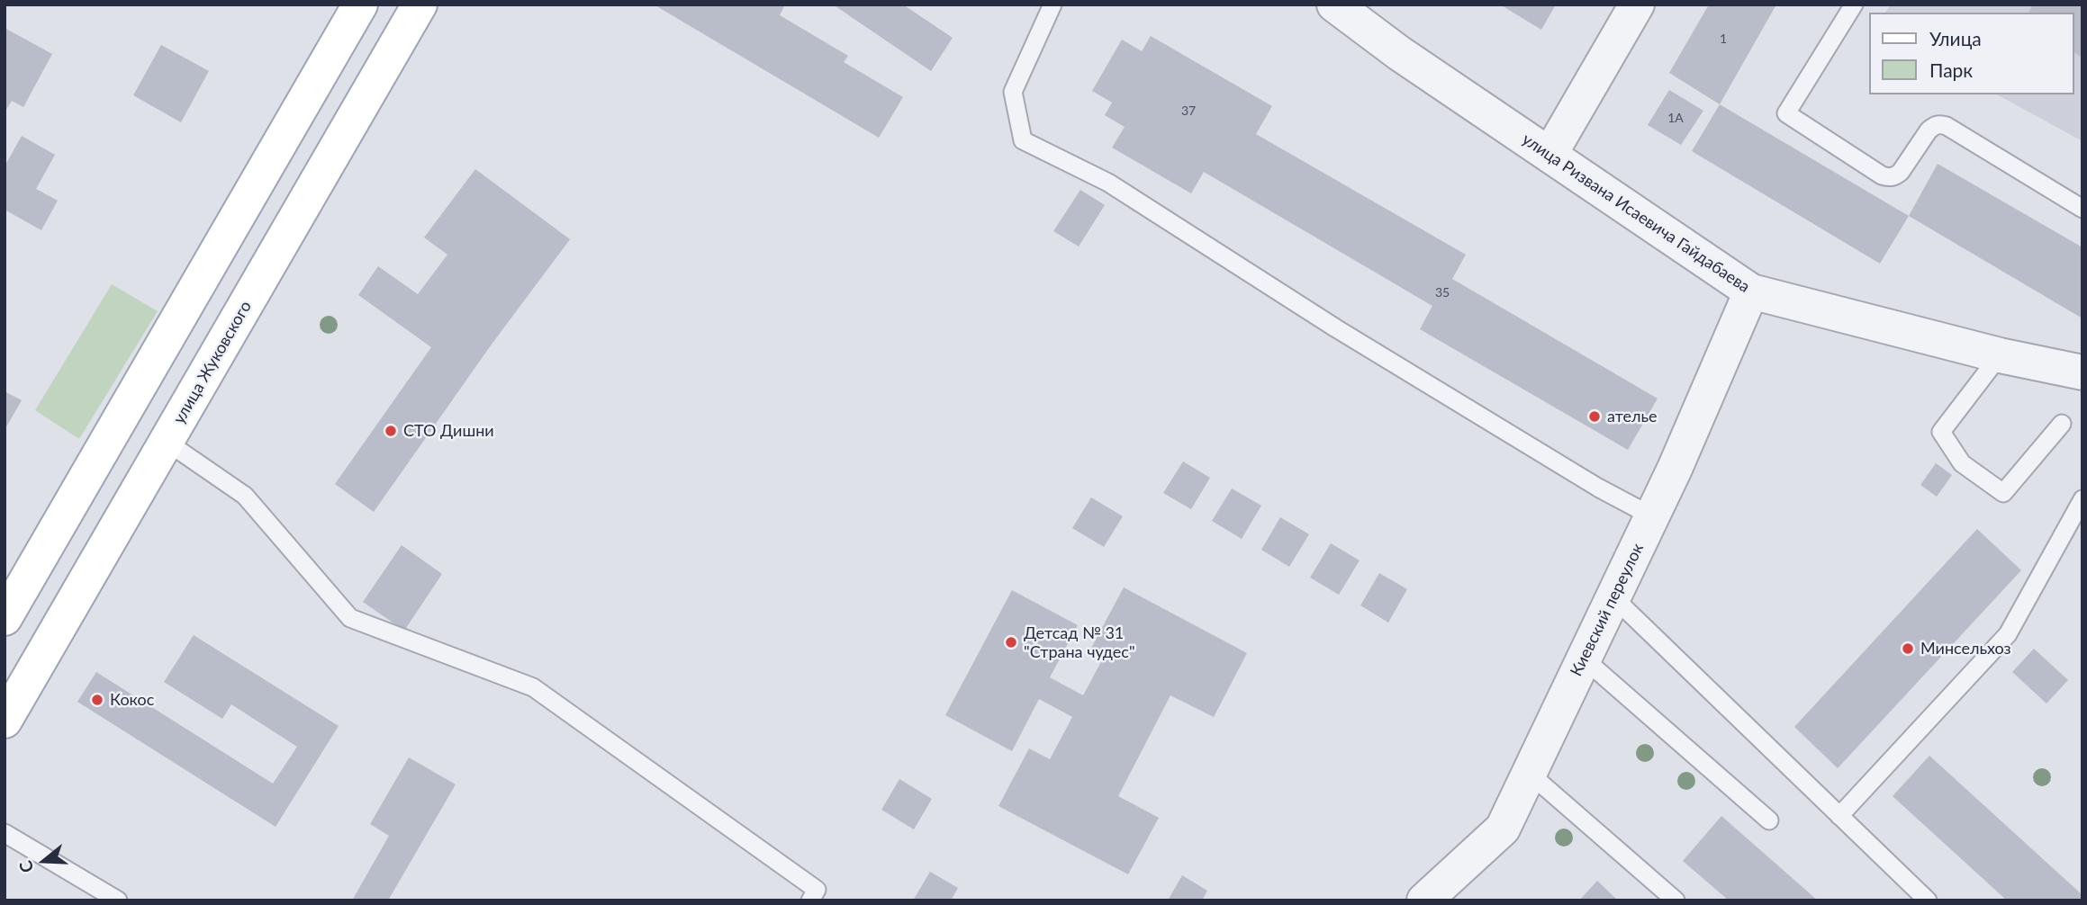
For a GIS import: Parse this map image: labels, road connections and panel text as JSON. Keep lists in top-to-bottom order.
{
  "streets": {
    "main road": ["улица Жуковского"],
    "street": ["улица Ризвана Исаевича Гайдабаева", "Киевский переулок"]
  },
  "crossings": [
    ["улица Ризвана Исаевича Гайдабаева", "Киевский переулок"]
  ],
  "places": [
    "ателье",
    "СТО Дишни",
    "Детсад № 31 \"Страна чудес\"",
    "Минсельхоз",
    "Кокос"
  ],
  "house_numbers": [
    "1",
    "37",
    "1А",
    "35"
  ],
  "legend": ["Улица", "Парк"],
  "north": "left"
}
